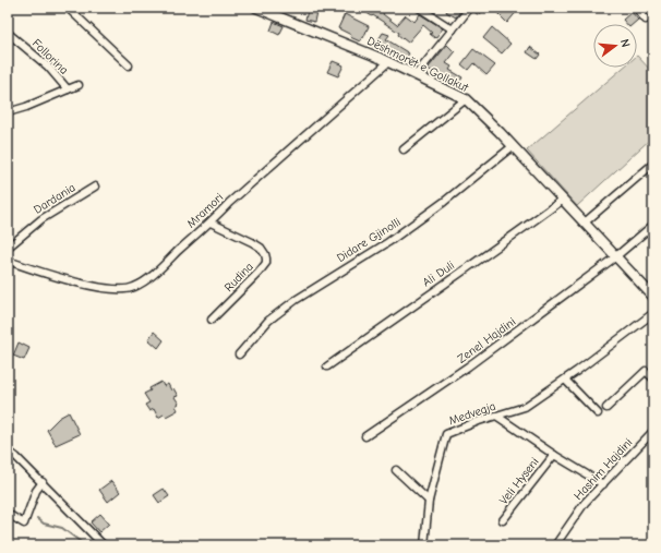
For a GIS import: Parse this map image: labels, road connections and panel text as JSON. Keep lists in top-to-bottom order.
{
  "streets": {
    "street": [
      "Follorina",
      "Dëshmorët e Gollakut",
      "Dardania",
      "Mramori",
      "Didare Gjinolli",
      "Ali Duli",
      "Rudina",
      "Zenel Hajdini",
      "Medvegja",
      "Hashim Hajdini",
      "Veli Hyseni"
    ]
  },
  "crossings": [
    ["Dëshmorët e Gollakut", "Mramori"],
    ["Dëshmorët e Gollakut", "Didare Gjinolli"],
    ["Dëshmorët e Gollakut", "Ali Duli"],
    ["Dëshmorët e Gollakut", "Zenel Hajdini"],
    ["Mramori", "Rudina"],
    ["Medvegja", "Veli Hyseni"],
    ["Hashim Hajdini", "Veli Hyseni"]
  ],
  "north": "right"
}
